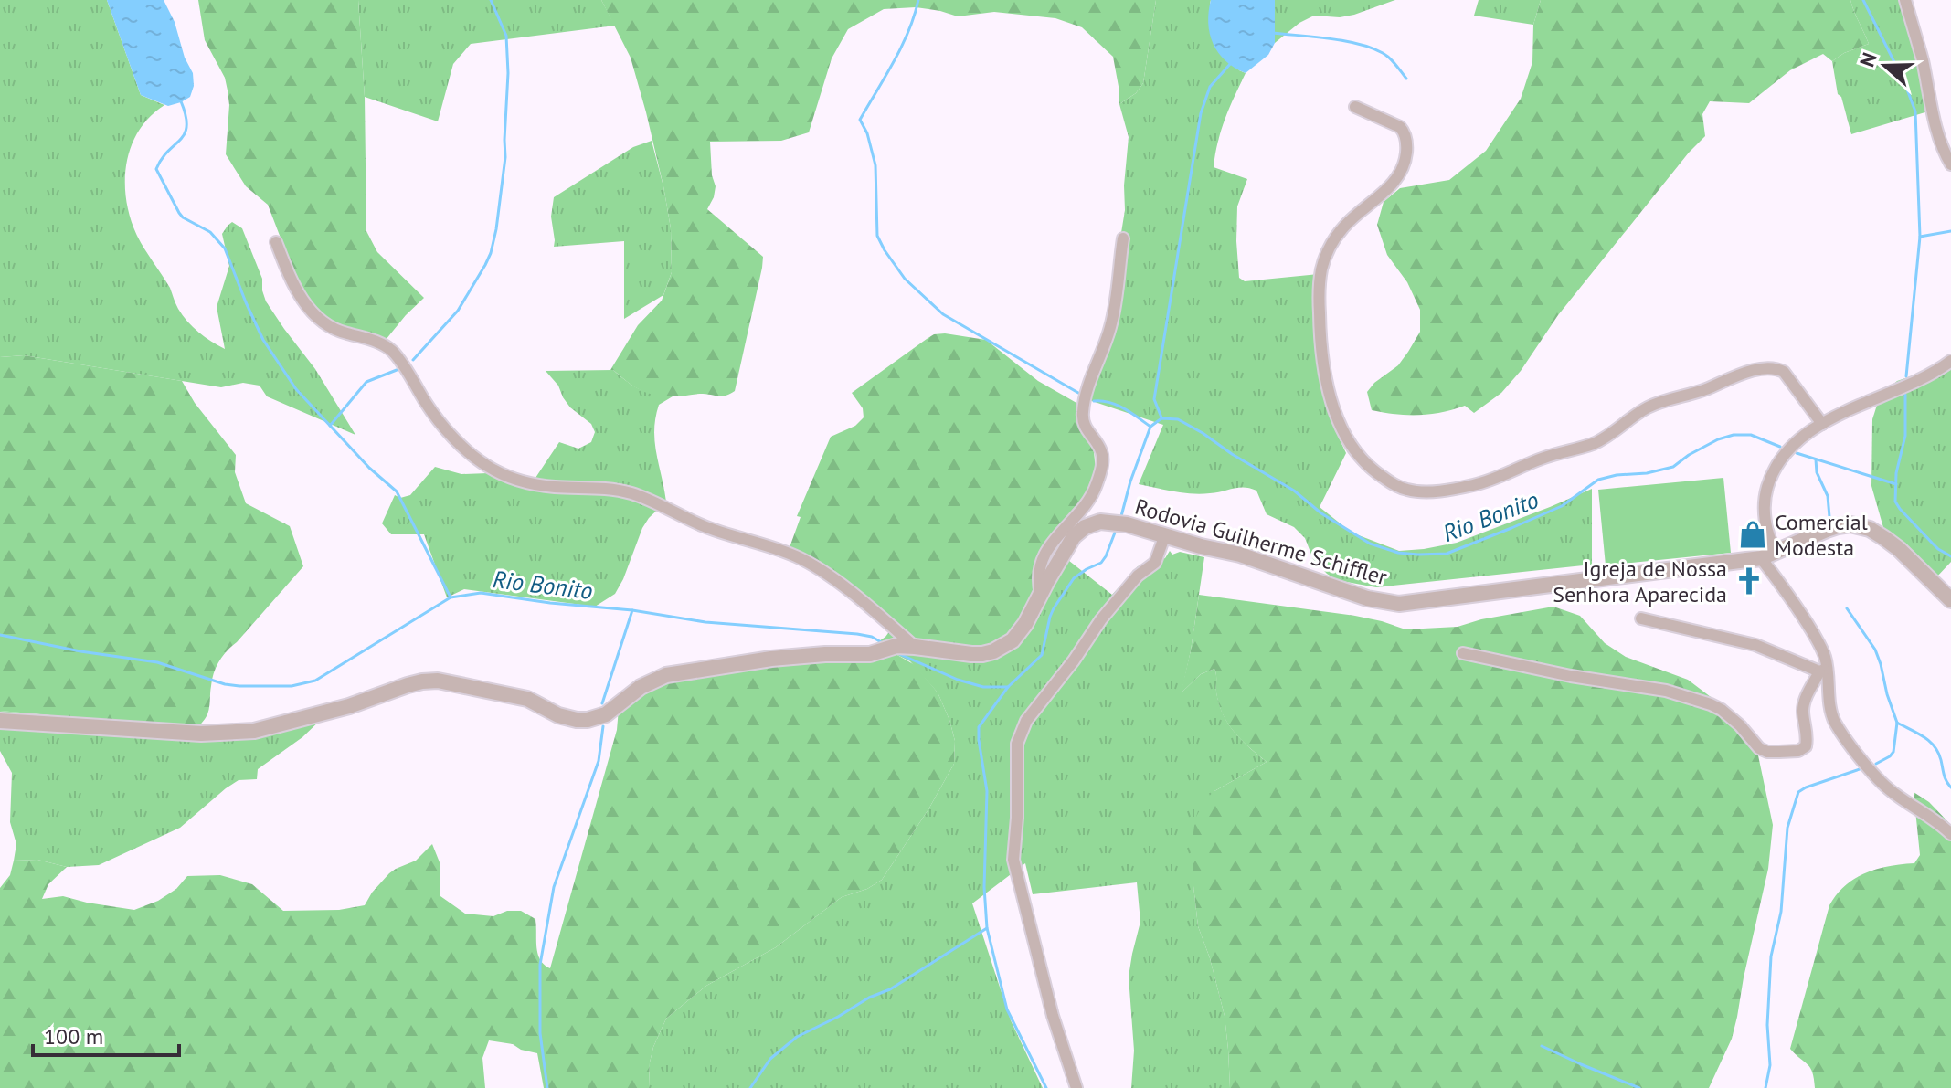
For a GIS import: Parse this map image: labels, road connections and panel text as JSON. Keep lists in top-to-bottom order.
{
  "streets": {
    "street": ["Rodovia Guilherme Schiffler"]
  },
  "water": ["Rio Bonito"],
  "places": {
    "shop": ["Comercial Modesta"],
    "church": ["Igreja de Nossa Senhora Aparecida"]
  },
  "scale_bar": "100 m",
  "north": "left"
}
